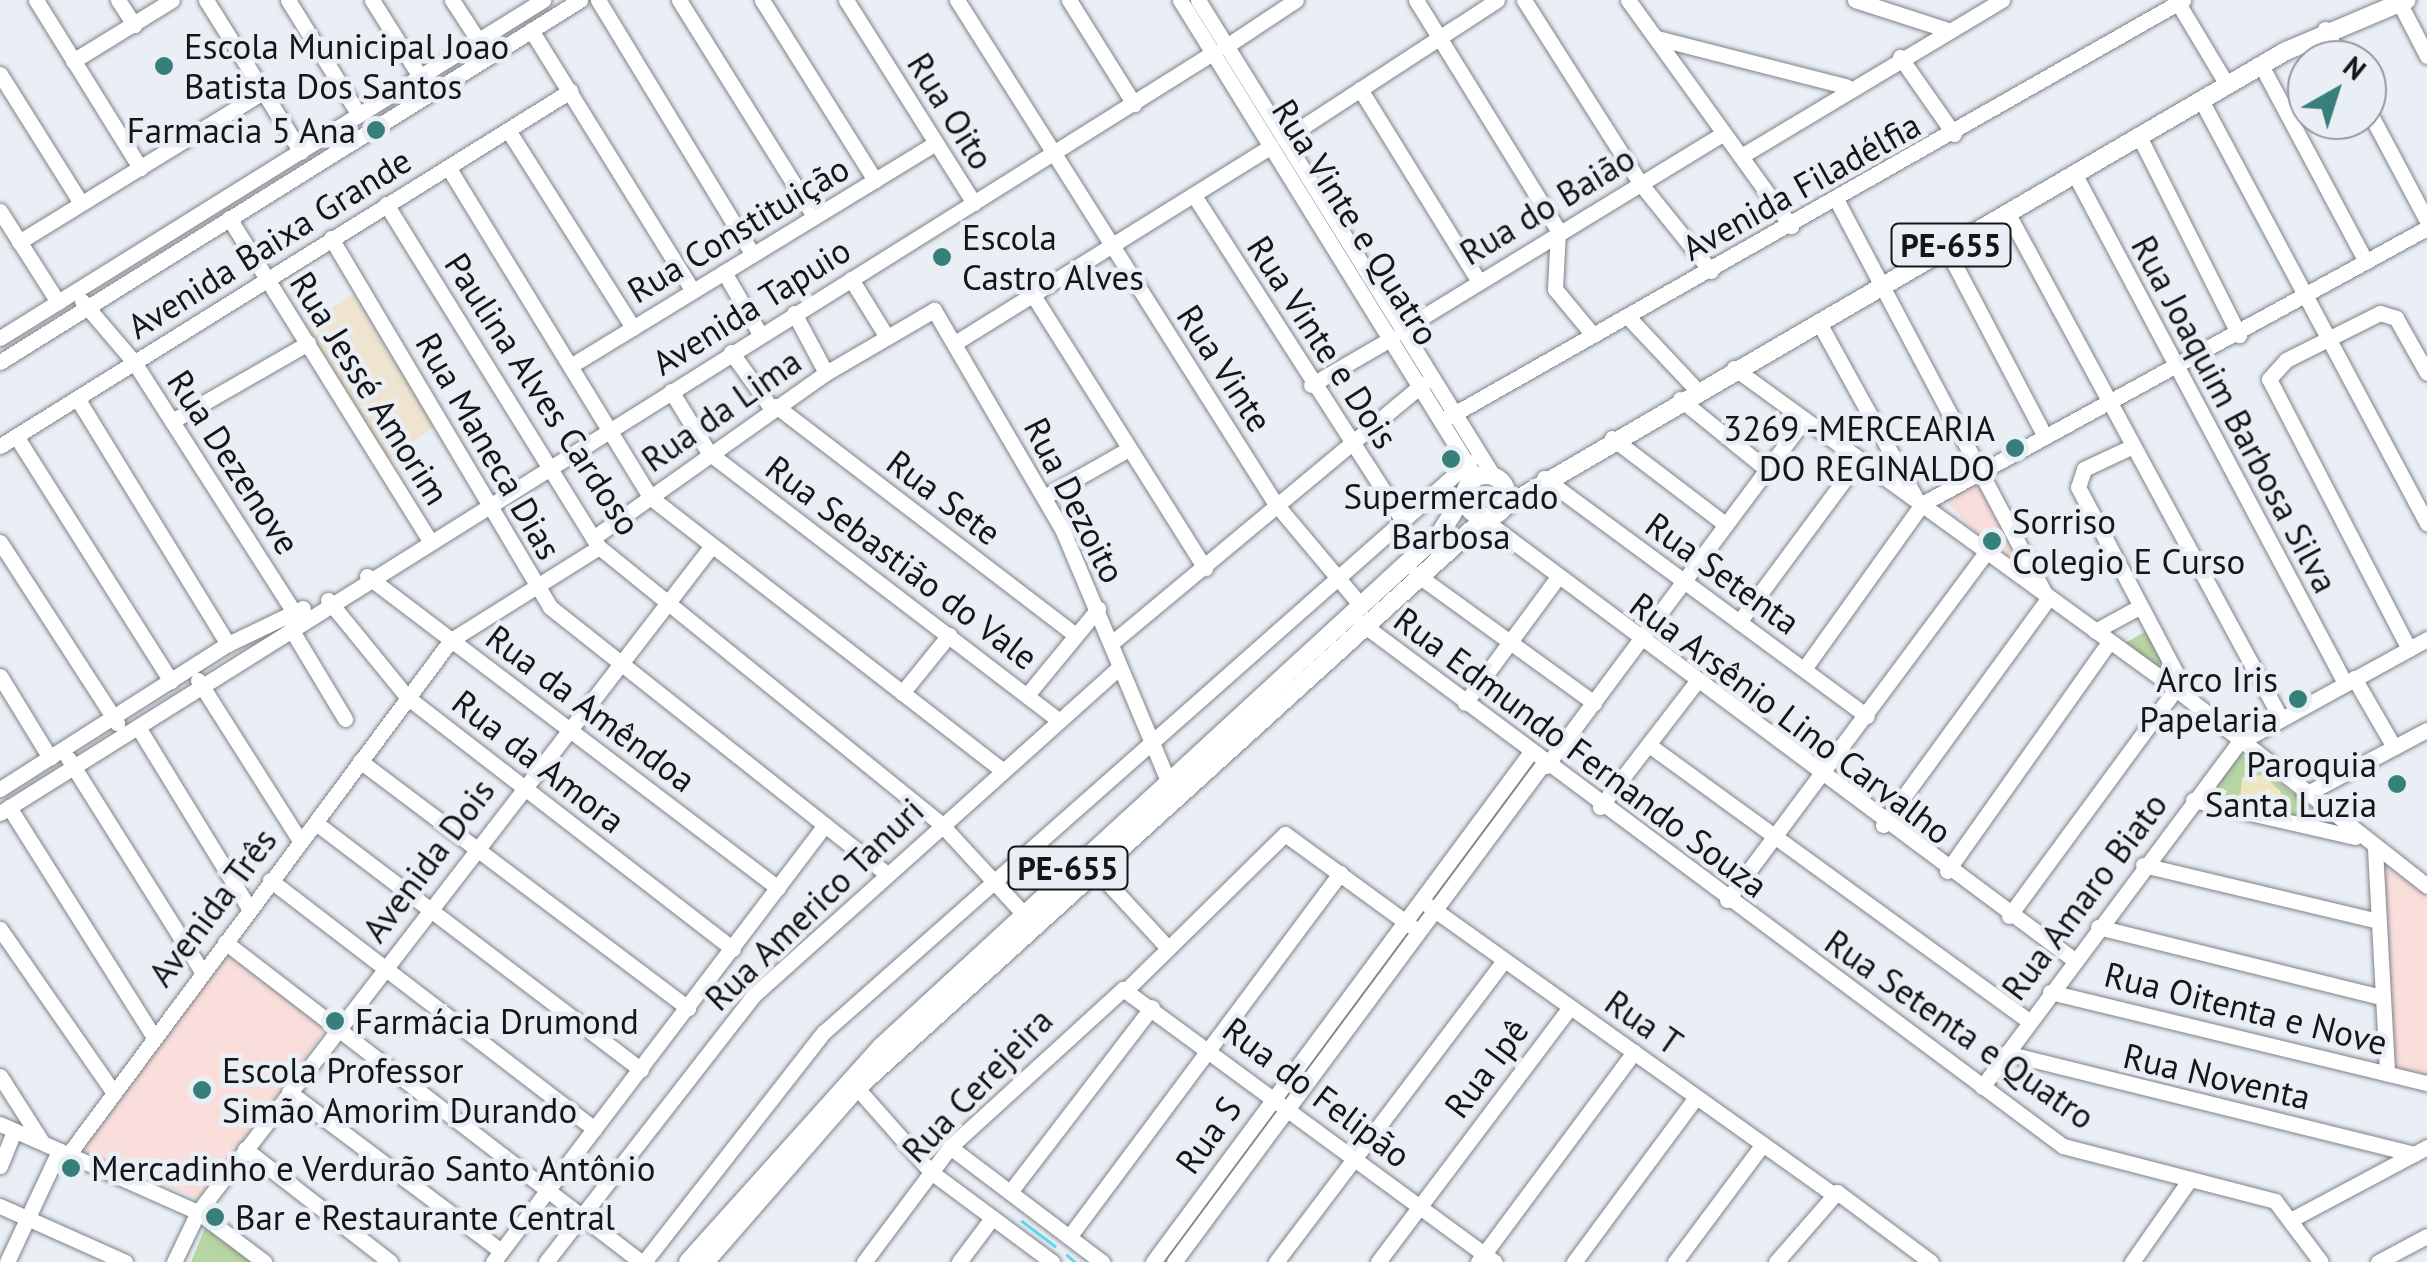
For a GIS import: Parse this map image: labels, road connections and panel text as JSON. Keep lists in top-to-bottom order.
{
  "streets": {
    "main road": ["PE-655"],
    "street": [
      "Rua Oito",
      "Avenida Filadélfia",
      "Rua do Baião",
      "Rua Vinte e Quatro",
      "Rua Constituição",
      "Avenida Baixa Grande",
      "Avenida Tapuio",
      "Rua Vinte e Dois",
      "Rua Vinte",
      "Rua Jessé Amorim",
      "Paulina Alves Cardoso",
      "Rua da Lima",
      "Rua Joaquim Barbosa Silva",
      "Rua Maneca Dias",
      "Rua Dezenove",
      "Rua Sete",
      "Rua Dezoito",
      "Rua Sebastião do Vale",
      "Rua Setenta",
      "Rua da Amêndoa",
      "Rua Arsênio Lino Carvalho",
      "Rua Edmundo Fernando Souza",
      "Rua da Amora",
      "Avenida Dois",
      "Rua Amaro Biato",
      "Rua Americo Tanuri",
      "Avenida Três",
      "Rua Oitenta e Nove",
      "Rua T",
      "Rua Setenta e Quatro",
      "Rua Ipê",
      "Rua Noventa",
      "Rua Cerejeira",
      "Rua do Felipão",
      "Rua S"
    ]
  },
  "crossings": [
    ["Rua Oito", "Rua Constituição"],
    ["Rua Oito", "Avenida Tapuio"],
    ["Avenida Filadélfia", "Rua Vinte e Quatro"],
    ["Rua do Baião", "Rua Vinte e Quatro"],
    ["Rua do Baião", "Rua Vinte e Dois"],
    ["Rua Vinte e Quatro", "PE-655"],
    ["Rua Vinte e Quatro", "Avenida Tapuio"],
    ["Avenida Baixa Grande", "Rua Jessé Amorim"],
    ["Avenida Baixa Grande", "Paulina Alves Cardoso"],
    ["Avenida Baixa Grande", "Rua Maneca Dias"],
    ["Avenida Baixa Grande", "Rua Dezenove"],
    ["PE-655", "Rua Vinte"],
    ["PE-655", "Paulina Alves Cardoso"],
    ["PE-655", "Rua Joaquim Barbosa Silva"],
    ["PE-655", "Rua Dezoito"],
    ["PE-655", "Rua Setenta"],
    ["PE-655", "Rua Arsênio Lino Carvalho"],
    ["PE-655", "Rua Edmundo Fernando Souza"],
    ["Avenida Tapuio", "Rua Vinte"],
    ["Avenida Tapuio", "Rua Jessé Amorim"],
    ["Avenida Tapuio", "Paulina Alves Cardoso"],
    ["Avenida Tapuio", "Rua Maneca Dias"],
    ["Avenida Tapuio", "Rua Dezenove"],
    ["Avenida Tapuio", "Rua Sete"],
    ["Avenida Tapuio", "Rua da Amêndoa"],
    ["Avenida Tapuio", "Rua da Amora"],
    ["Paulina Alves Cardoso", "Rua da Lima"],
    ["Paulina Alves Cardoso", "Avenida Dois"],
    ["Paulina Alves Cardoso", "Rua Americo Tanuri"],
    ["Rua da Lima", "Rua Maneca Dias"],
    ["Rua da Lima", "Rua Sete"],
    ["Rua da Lima", "Rua Dezoito"],
    ["Rua da Lima", "Rua Sebastião do Vale"],
    ["Rua da Lima", "Rua da Amêndoa"],
    ["Rua da Lima", "Rua da Amora"],
    ["Rua da Lima", "Avenida Três"],
    ["Rua Maneca Dias", "Avenida Dois"],
    ["Rua Maneca Dias", "Rua Americo Tanuri"],
    ["Rua Dezoito", "Rua Americo Tanuri"],
    ["Rua Sebastião do Vale", "Rua Americo Tanuri"],
    ["Rua da Amêndoa", "Avenida Dois"],
    ["Rua Arsênio Lino Carvalho", "Rua Amaro Biato"],
    ["Rua Edmundo Fernando Souza", "Rua Setenta e Quatro"],
    ["Rua Edmundo Fernando Souza", "Rua S"],
    ["Rua da Amora", "Avenida Dois"],
    ["Rua da Amora", "Avenida Três"],
    ["Rua Amaro Biato", "Rua Oitenta e Nove"],
    ["Rua Amaro Biato", "Rua Setenta e Quatro"],
    ["Rua Amaro Biato", "Rua Noventa"],
    ["Rua T", "Rua Ipê"],
    ["Rua T", "Rua S"],
    ["Rua Ipê", "Rua do Felipão"],
    ["Rua Cerejeira", "Rua do Felipão"],
    ["Rua do Felipão", "Rua S"]
  ],
  "places": [
    "Escola Municipal Joao Batista Dos Santos",
    "Farmacia 5 Ana",
    "Escola Castro Alves",
    "3269 -MERCEARIA DO REGINALDO",
    "Supermercado Barbosa",
    "Sorriso Colegio E Curso",
    "Arco Iris Papelaria",
    "Paroquia Santa Luzia",
    "Farmácia Drumond",
    "Escola Professor Simão Amorim Durando",
    "Mercadinho e Verdurão Santo Antônio",
    "Bar e Restaurante Central"
  ],
  "north": "top right"
}
